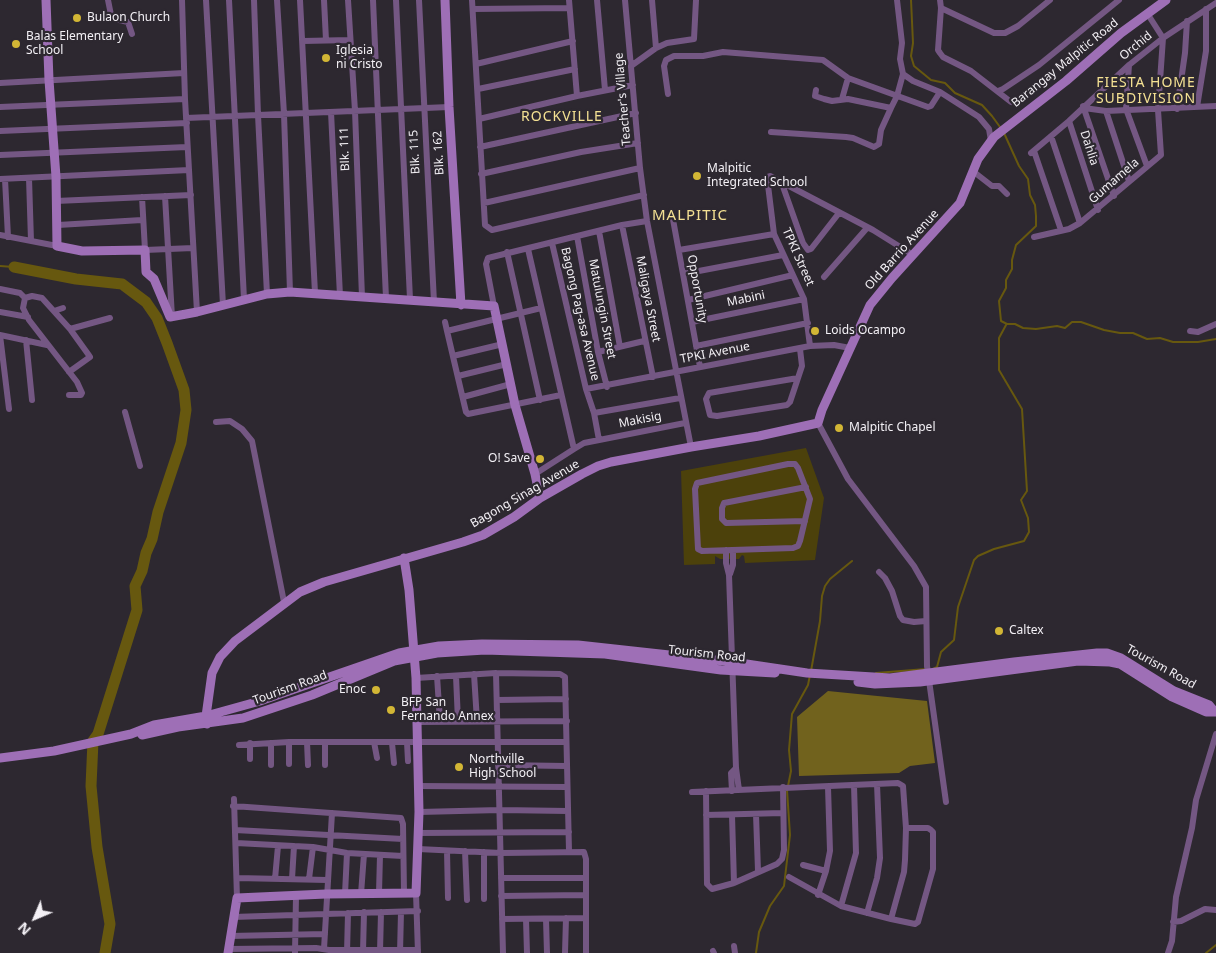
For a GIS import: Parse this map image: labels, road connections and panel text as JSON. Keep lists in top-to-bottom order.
{
  "streets": {
    "street": [
      "Orchid",
      "Barangay Malpitic Road",
      "Teacher's Village",
      "Dahlia",
      "Blk. 111",
      "Blk. 115",
      "Blk. 162",
      "Gumamela",
      "Old Barrio Avenue",
      "TPKI Street",
      "Opportunity",
      "Maligaya Street",
      "Mabini",
      "Matulungin Street",
      "Bagong Pag-asa Avenue",
      "TPKI Avenue",
      "Makisig",
      "Bagong Sinag Avenue",
      "Tourism Road"
    ]
  },
  "crossings": [
    ["Orchid", "Dahlia"],
    ["Orchid", "Gumamela"],
    ["Barangay Malpitic Road", "Old Barrio Avenue"],
    ["Teacher's Village", "TPKI Avenue"],
    ["Teacher's Village", "Makisig"],
    ["Teacher's Village", "Bagong Sinag Avenue"],
    ["Dahlia", "Gumamela"],
    ["Old Barrio Avenue", "TPKI Avenue"],
    ["Old Barrio Avenue", "Bagong Sinag Avenue"],
    ["TPKI Street", "Mabini"],
    ["TPKI Street", "TPKI Avenue"],
    ["Opportunity", "Mabini"],
    ["Opportunity", "TPKI Avenue"],
    ["Maligaya Street", "TPKI Avenue"],
    ["Matulungin Street", "TPKI Avenue"],
    ["Bagong Pag-asa Avenue", "TPKI Avenue"],
    ["Bagong Pag-asa Avenue", "Makisig"],
    ["Bagong Sinag Avenue", "Tourism Road"]
  ],
  "districts": ["FIESTA HOME SUBDIVISION", "ROCKVILLE", "MALPITIC"],
  "places": [
    "Bulaon Church",
    "Balas Elementary School",
    "Iglesia ni Cristo",
    "Malpitic Integrated School",
    "Loids Ocampo",
    "Malpitic Chapel",
    "O! Save",
    "Caltex",
    "Enoc",
    "BFP San Fernando Annex",
    "Northville High School"
  ],
  "north": "bottom left"
}
